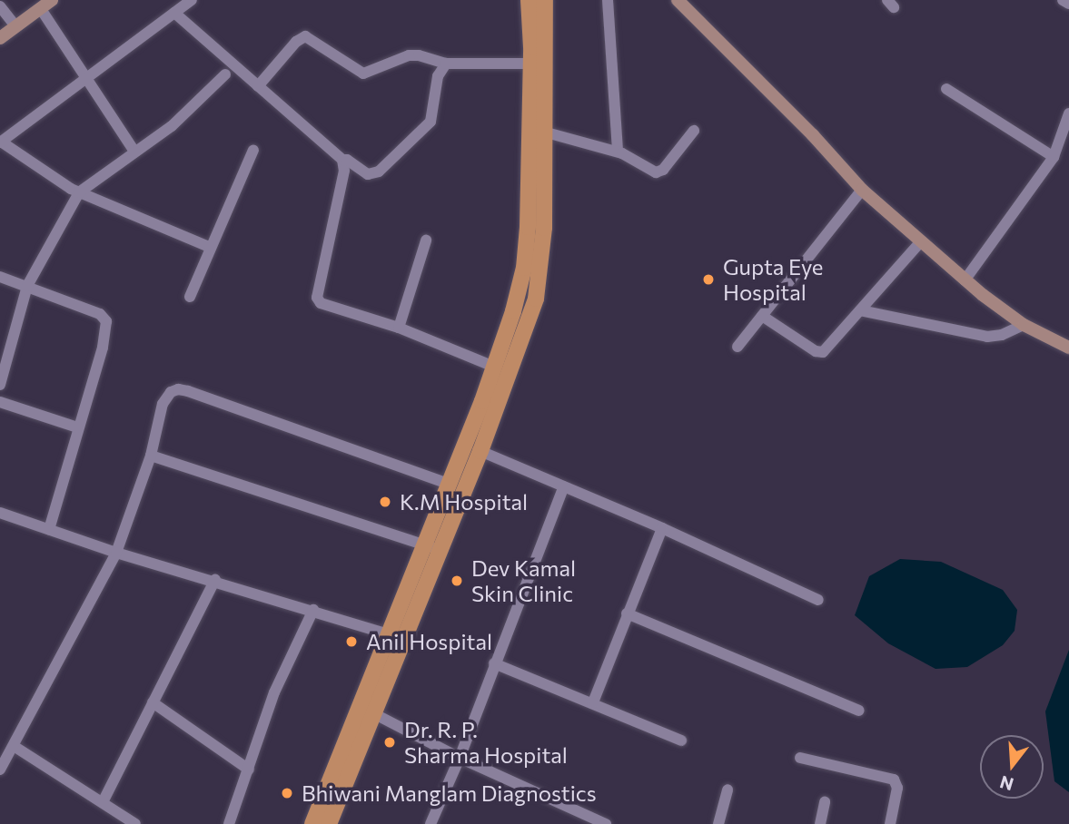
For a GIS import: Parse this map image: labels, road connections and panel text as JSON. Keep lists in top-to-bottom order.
{
  "places": [
    "Gupta Eye Hospital",
    "K.M Hospital",
    "Dev Kamal Skin Clinic",
    "Anil Hospital",
    "Dr. R. P. Sharma Hospital",
    "Bhiwani Manglam Diagnostics"
  ],
  "north": "bottom"
}
